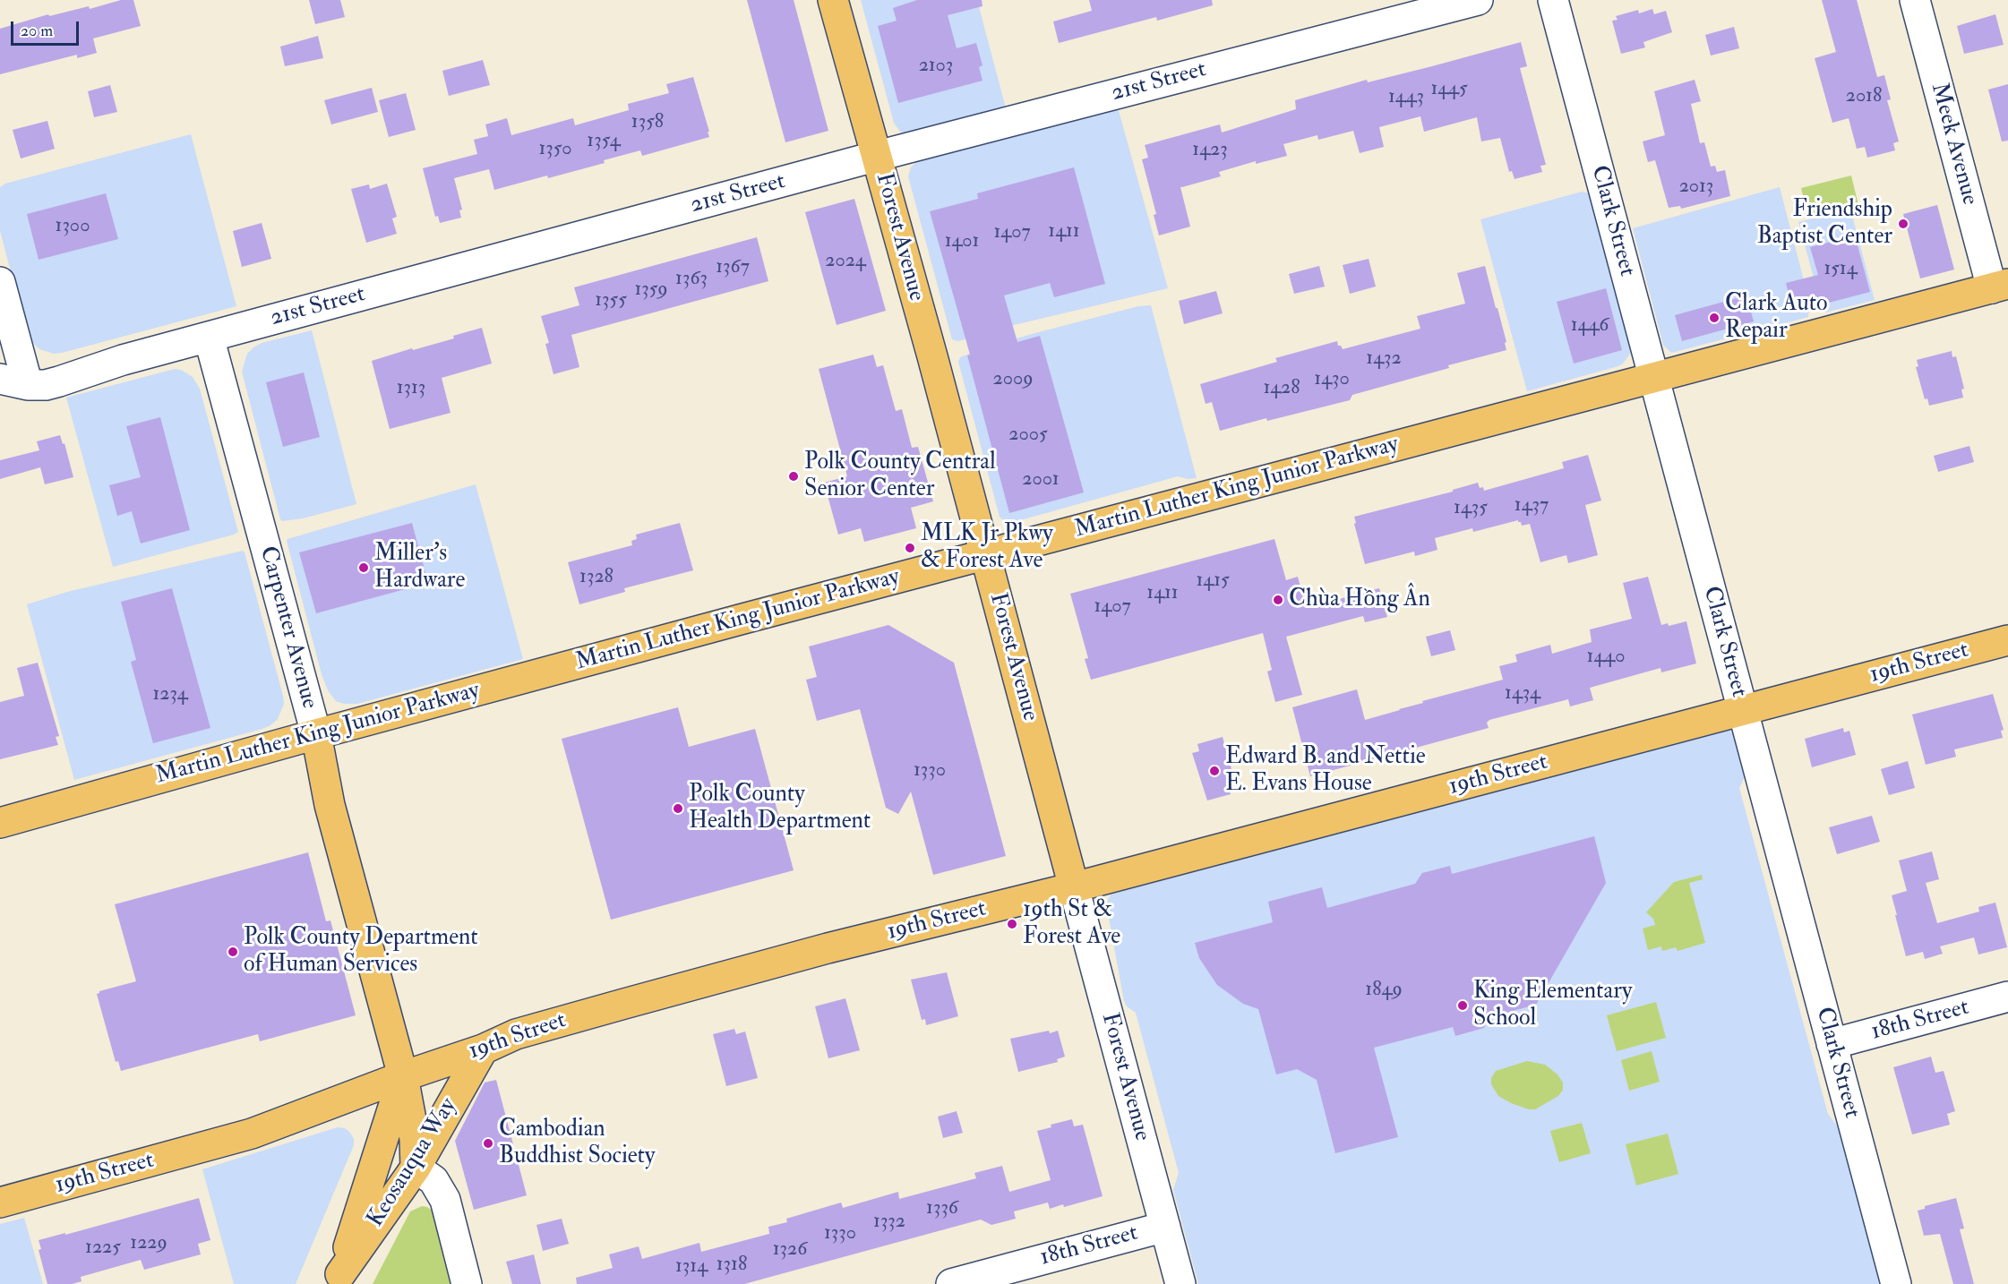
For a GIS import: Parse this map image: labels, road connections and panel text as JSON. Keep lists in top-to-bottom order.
{
  "streets": {
    "main road": [
      "Forest Avenue",
      "Martin Luther King Junior Parkway",
      "Carpenter Avenue",
      "19th Street",
      "Keosauqua Way"
    ],
    "street": [
      "21st Street",
      "Meek Avenue",
      "Clark Street",
      "18th Street"
    ]
  },
  "crossings": [
    ["21st Street", "Forest Avenue"],
    ["21st Street", "Carpenter Avenue"],
    ["Meek Avenue", "Martin Luther King Junior Parkway"],
    ["Clark Street", "Martin Luther King Junior Parkway"],
    ["Clark Street", "19th Street"],
    ["Clark Street", "18th Street"],
    ["Forest Avenue", "Martin Luther King Junior Parkway"],
    ["Forest Avenue", "19th Street"],
    ["Forest Avenue", "18th Street"],
    ["Martin Luther King Junior Parkway", "Carpenter Avenue"],
    ["Carpenter Avenue", "19th Street"],
    ["Carpenter Avenue", "Keosauqua Way"],
    ["19th Street", "Keosauqua Way"]
  ],
  "places": [
    "Friendship Baptist Center",
    "Clark Auto Repair",
    "Polk County Central Senior Center",
    "MLK Jr Pkwy & Forest Ave",
    "Miller's Hardware",
    "Chùa Hồng Ân",
    "Edward B. and Nettie E. Evans House",
    "Polk County Health Department",
    "19th St & Forest Ave",
    "Polk County Department of Human Services",
    "King Elementary School",
    "Cambodian Buddhist Society"
  ],
  "house_numbers": [
    "2103",
    "1445",
    "2018",
    "1443",
    "1358",
    "1354",
    "1350",
    "1423",
    "2013",
    "1300",
    "1411",
    "1407",
    "1401",
    "2024",
    "1367",
    "1514",
    "1363",
    "1359",
    "1355",
    "1446",
    "1432",
    "2009",
    "1430",
    "1313",
    "1428",
    "2005",
    "2001",
    "1437",
    "1435",
    "1328",
    "1415",
    "1411",
    "1407",
    "1440",
    "1434",
    "1234",
    "1330",
    "1849",
    "1336",
    "1332",
    "1330",
    "1229",
    "1225",
    "1326",
    "1318",
    "1314"
  ],
  "scale_bar": "20 m"
}
